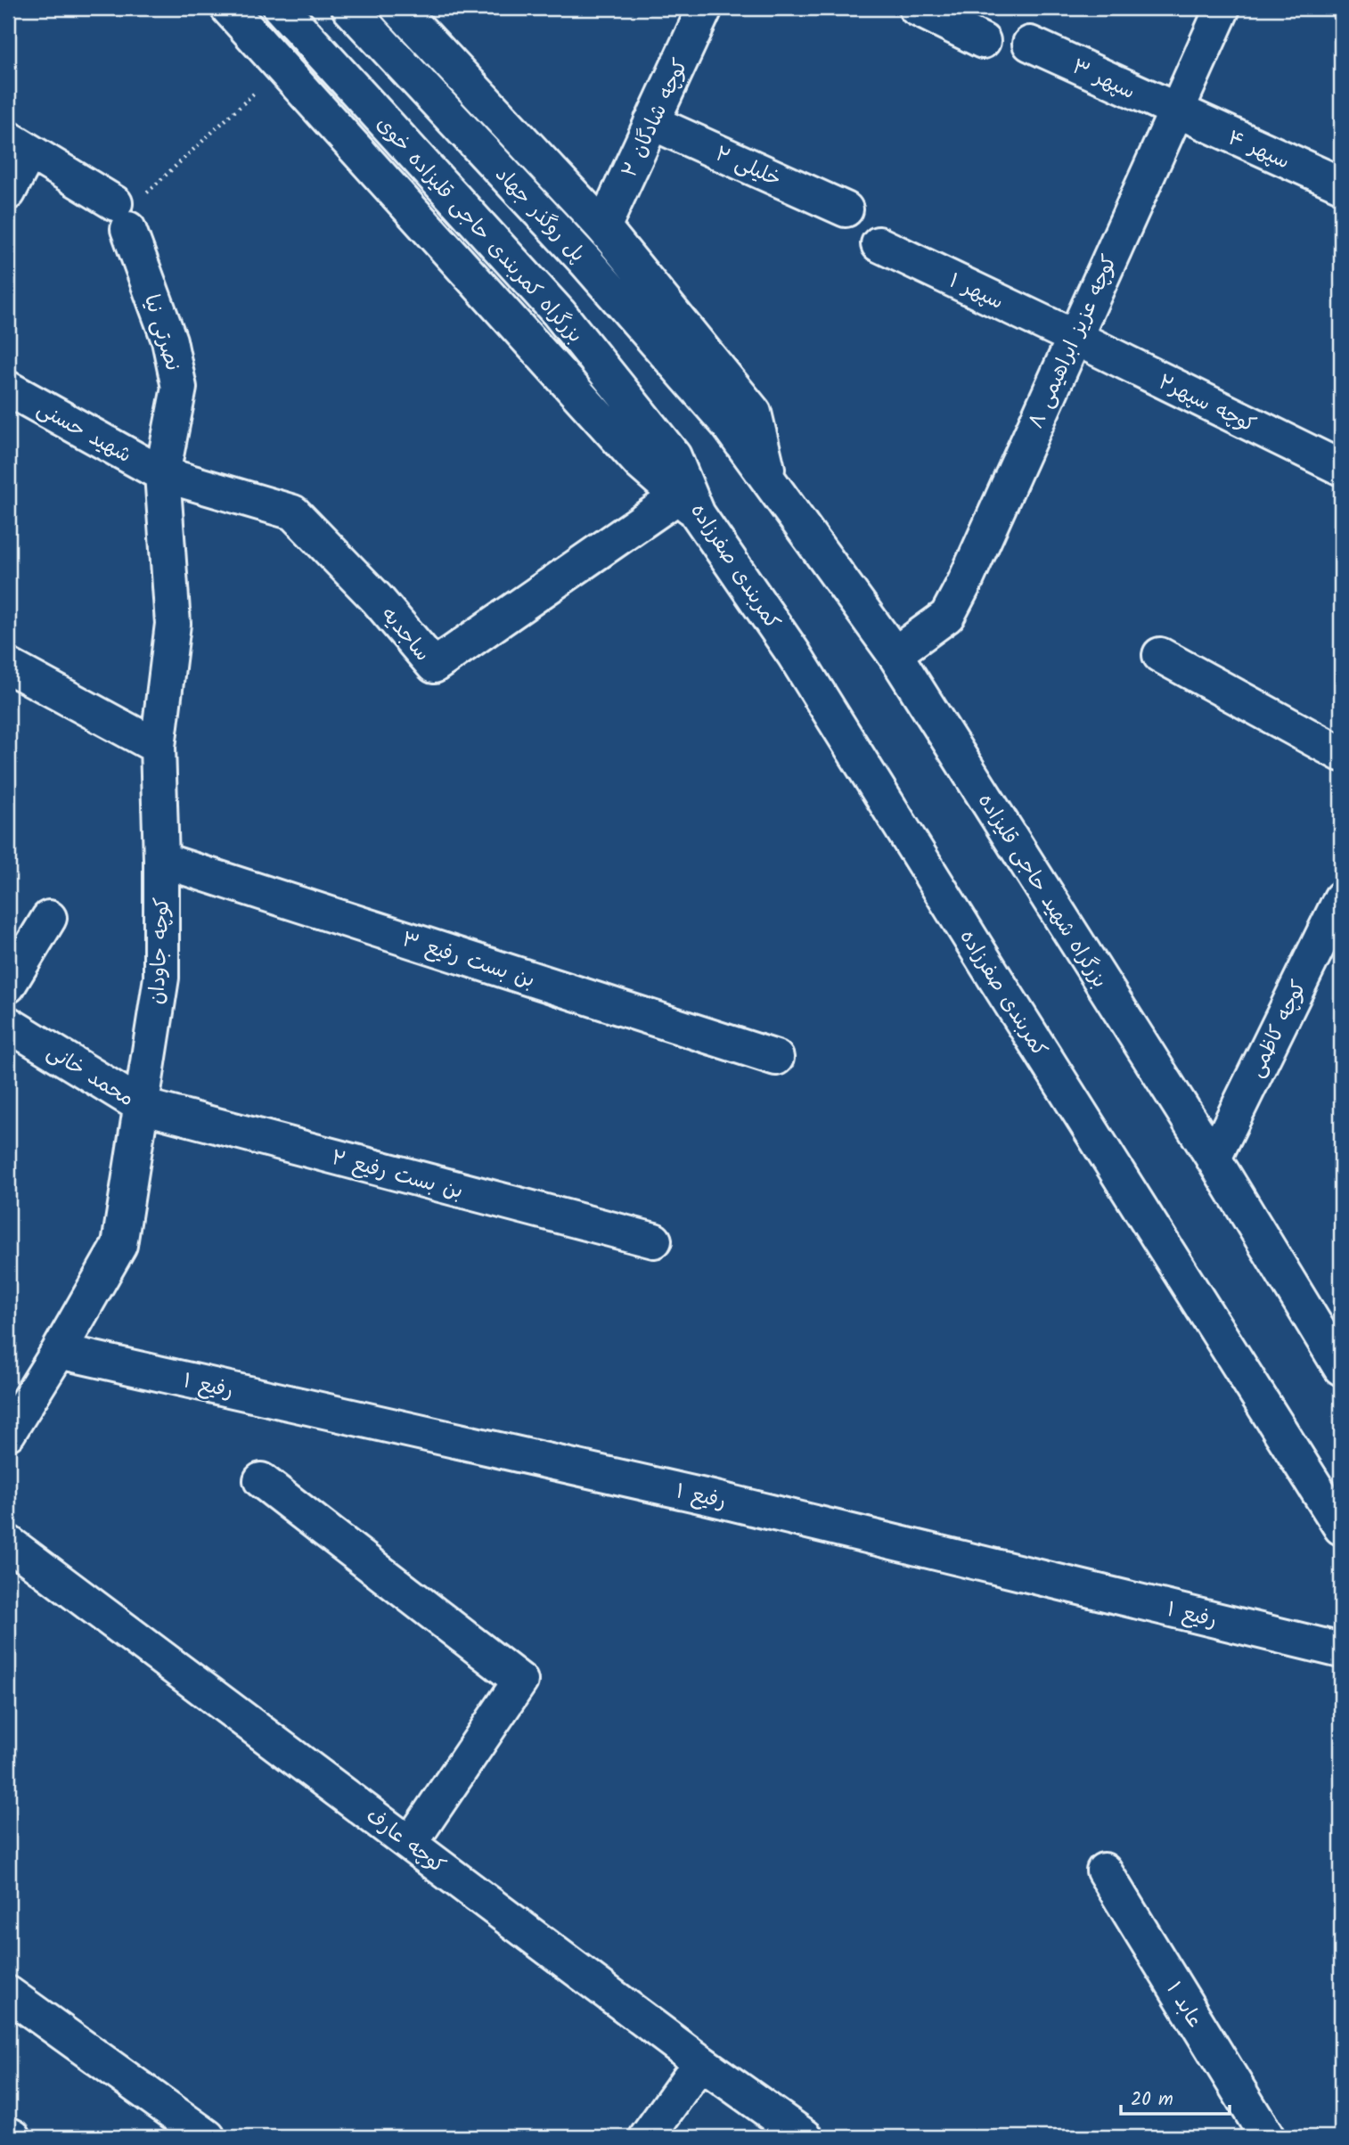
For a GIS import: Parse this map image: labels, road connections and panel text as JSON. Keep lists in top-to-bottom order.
{
  "streets": {
    "main road": [
      "سپهر ۳",
      "کوچه شادگان ۲",
      "سپهر ۴",
      "خلیلی ۲",
      "پل روگذر جهاد",
      "بزرگراه کمربندی حاجی قلیزاده خوی",
      "سپهر ۱",
      "نصرتی نیا",
      "۸ کوچه عزیز ابراهیمی",
      "کوچه سپهر۲",
      "شهید حسنی",
      "کمربندی صفرزاده",
      "ساجدیه",
      "بزرگراه شهید حاجی قلیزاده",
      "کوچه جاودان",
      "بن بست رفیع ۳",
      "کوچه کاظمی",
      "محمد خانی",
      "بن بست رفیع ۲",
      "رفیع ۱",
      "کوچه عارف",
      "عابد ۱"
    ]
  },
  "crossings": [
    ["سپهر ۳", "سپهر ۴"],
    ["سپهر ۳", "۸ کوچه عزیز ابراهیمی"],
    ["کوچه شادگان ۲", "خلیلی ۲"],
    ["سپهر ۴", "۸ کوچه عزیز ابراهیمی"],
    ["پل روگذر جهاد", "بزرگراه شهید حاجی قلیزاده"],
    ["بزرگراه کمربندی حاجی قلیزاده خوی", "کمربندی صفرزاده"],
    ["سپهر ۱", "۸ کوچه عزیز ابراهیمی"],
    ["سپهر ۱", "کوچه سپهر۲"],
    ["نصرتی نیا", "شهید حسنی"],
    ["نصرتی نیا", "ساجدیه"],
    ["نصرتی نیا", "کوچه جاودان"],
    ["۸ کوچه عزیز ابراهیمی", "کوچه سپهر۲"],
    ["۸ کوچه عزیز ابراهیمی", "بزرگراه شهید حاجی قلیزاده"],
    ["شهید حسنی", "ساجدیه"],
    ["شهید حسنی", "کوچه جاودان"],
    ["کمربندی صفرزاده", "ساجدیه"],
    ["ساجدیه", "کوچه جاودان"],
    ["بزرگراه شهید حاجی قلیزاده", "کوچه کاظمی"],
    ["کوچه جاودان", "بن بست رفیع ۳"],
    ["کوچه جاودان", "محمد خانی"],
    ["کوچه جاودان", "بن بست رفیع ۲"],
    ["کوچه جاودان", "رفیع ۱"],
    ["محمد خانی", "بن بست رفیع ۲"]
  ],
  "scale_bar": "20 m"
}
